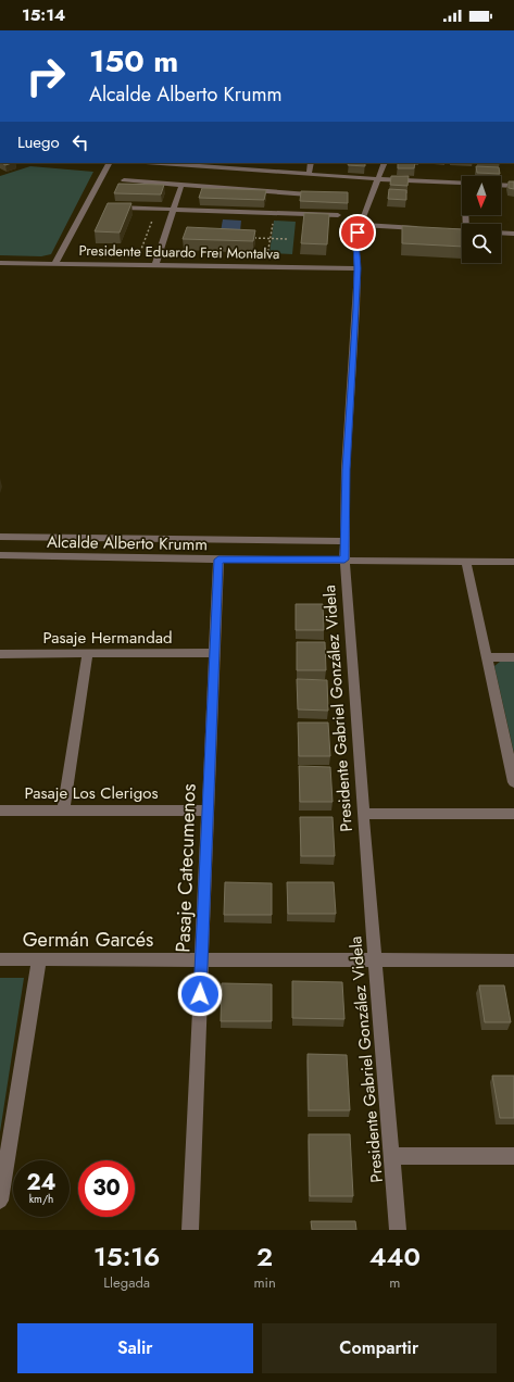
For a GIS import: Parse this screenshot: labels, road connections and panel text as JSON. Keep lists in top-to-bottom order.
{
  "streets": {
    "street": [
      "Presidente Eduardo Frei Montalva",
      "Alcalde Alberto Krumm",
      "Pasaje Hermandad",
      "Presidente Gabriel González Videla",
      "Pasaje Los Clerigos",
      "Pasaje Catecumenos",
      "Germán Garcés"
    ]
  },
  "crossings": [
    ["Presidente Eduardo Frei Montalva", "Presidente Gabriel González Videla"],
    ["Alcalde Alberto Krumm", "Presidente Gabriel González Videla"],
    ["Alcalde Alberto Krumm", "Pasaje Catecumenos"],
    ["Pasaje Hermandad", "Pasaje Catecumenos"],
    ["Presidente Gabriel González Videla", "Germán Garcés"],
    ["Pasaje Los Clerigos", "Pasaje Catecumenos"],
    ["Pasaje Catecumenos", "Germán Garcés"]
  ],
  "north": "bottom",
  "page": {
    "status": "15:14",
    "turn": ["150 m", "Alcalde Alberto Krumm"],
    "then": "Luego",
    "speed": "24 km/h",
    "limit": "30",
    "eta": [
      "15:16",
      "Llegada",
      "2",
      "min",
      "440",
      "m"
    ],
    "buttons": ["Salir", "Compartir"]
  }
}
